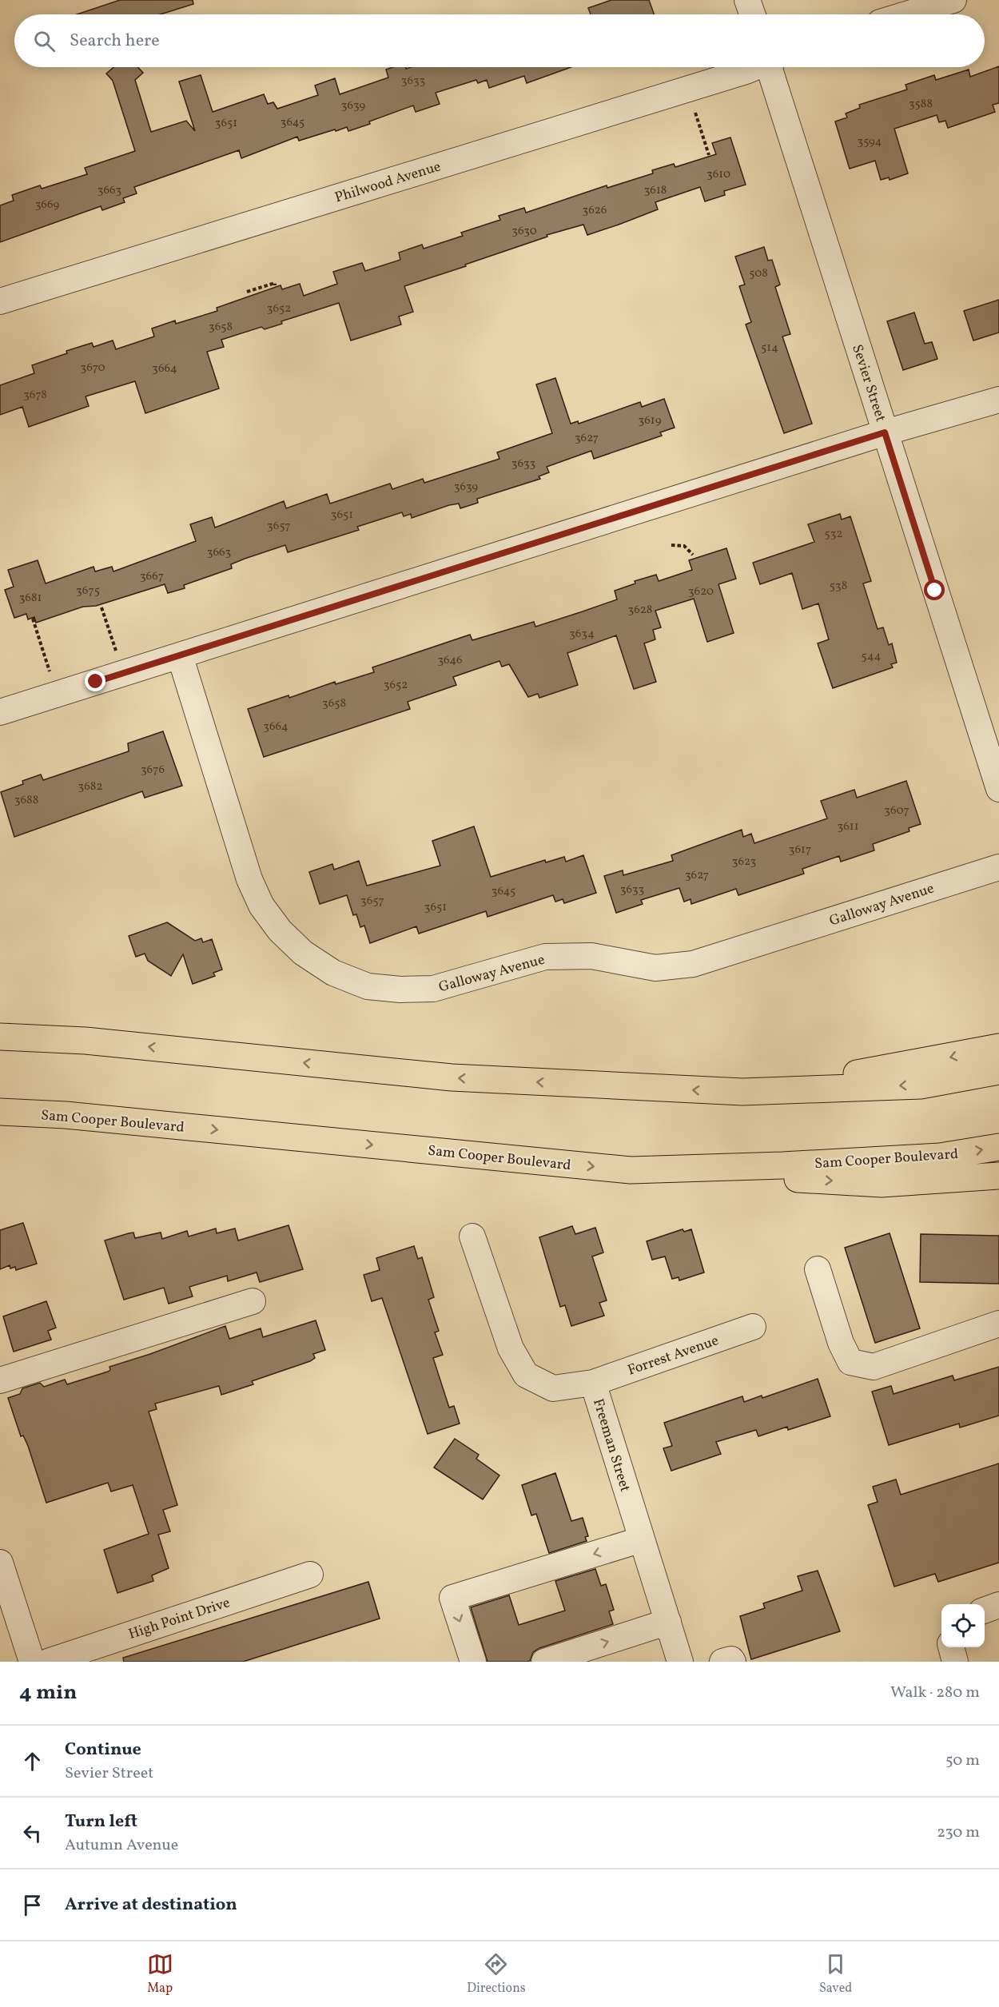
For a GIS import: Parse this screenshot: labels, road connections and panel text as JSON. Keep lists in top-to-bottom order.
{
  "streets": {
    "highway": ["Sam Cooper Boulevard"],
    "street": [
      "Philwood Avenue",
      "Sevier Street",
      "Galloway Avenue",
      "Forrest Avenue",
      "Freeman Street",
      "High Point Drive"
    ]
  },
  "crossings": [
    ["Forrest Avenue", "Freeman Street"]
  ],
  "house_numbers": [
    "3633",
    "3588",
    "3639",
    "3645",
    "3651",
    "3594",
    "3610",
    "3663",
    "3618",
    "3669",
    "3626",
    "3630",
    "508",
    "3652",
    "3658",
    "514",
    "3670",
    "3664",
    "3678",
    "3619",
    "3627",
    "3633",
    "3639",
    "3651",
    "3657",
    "532",
    "3663",
    "3667",
    "538",
    "3675",
    "3620",
    "3681",
    "3628",
    "3634",
    "544",
    "3646",
    "3652",
    "3658",
    "3664",
    "3676",
    "3682",
    "3688",
    "3607",
    "3611",
    "3617",
    "3623",
    "3627",
    "3633",
    "3645",
    "3657",
    "3651"
  ],
  "page": {
    "search": "Search here",
    "heading": ["4 min", "Walk · 280 m"],
    "list": [
      ["Continue", "Sevier Street", "50 m"],
      ["Turn left", "Autumn Avenue", "230 m"],
      "Arrive at destination"
    ],
    "nav": ["Map", "Directions", "Saved"]
  }
}
